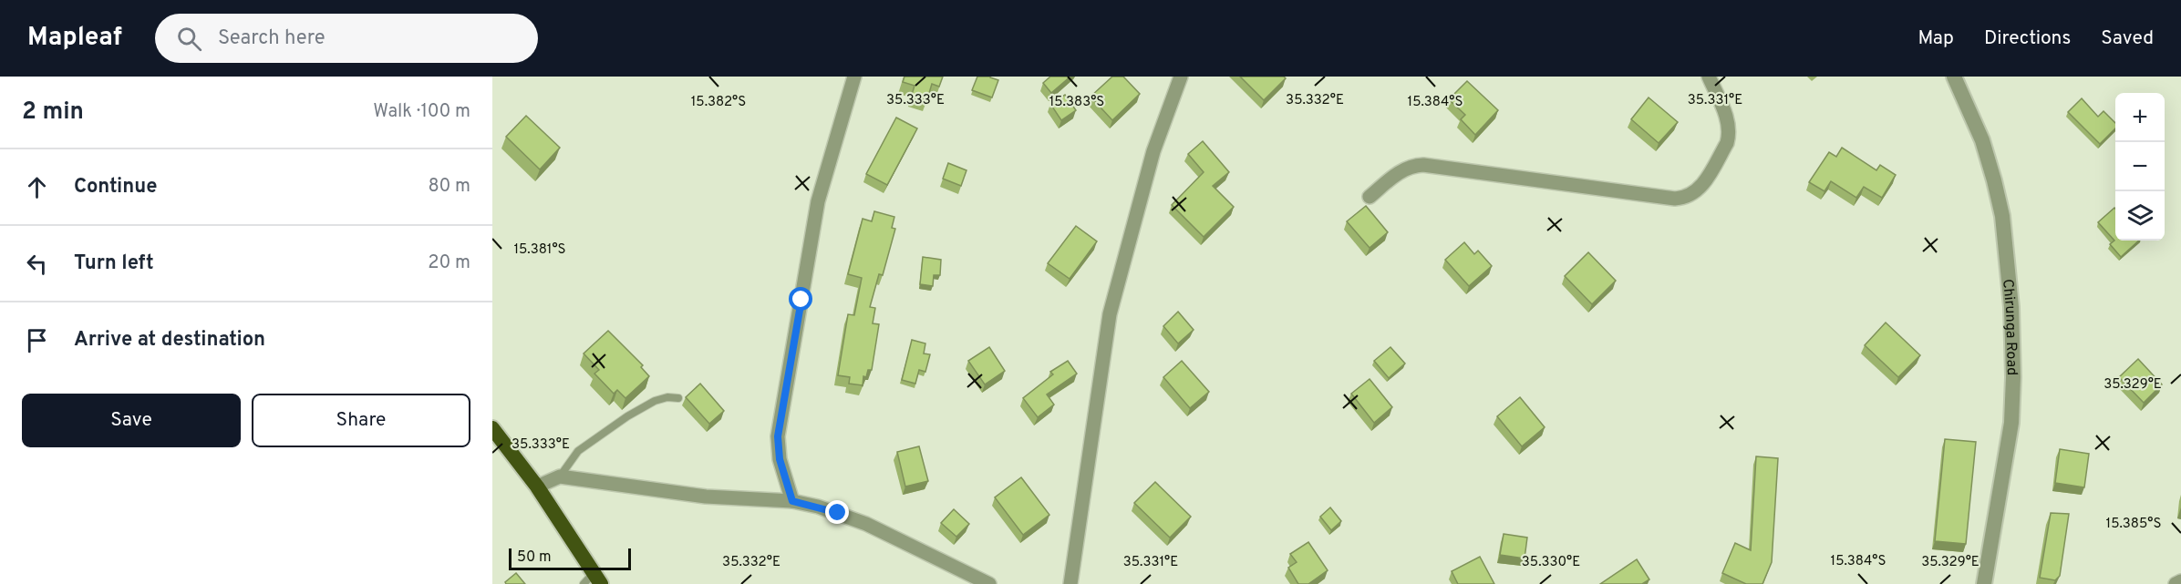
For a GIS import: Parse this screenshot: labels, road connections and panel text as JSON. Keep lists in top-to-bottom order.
{
  "streets": {
    "street": ["Chirunga Road"]
  },
  "scale_bar": "50 m",
  "page": {
    "header": "Mapleaf",
    "search": "Search here",
    "nav": ["Map", "Directions", "Saved"],
    "heading": ["2 min", "Walk · 100 m"],
    "map_buttons": ["+", "−"],
    "list": [
      ["Continue", "80 m"],
      ["Turn left", "20 m"],
      "Arrive at destination"
    ],
    "buttons": ["Save", "Share"],
    "scale": "50 m"
  },
  "coordinates": [
    "35.333°E",
    "35.332°E",
    "35.331°E",
    "15.382°S",
    "15.383°S",
    "15.384°S",
    "15.381°S",
    "35.329°E",
    "15.385°S",
    "35.330°E"
  ]
}
